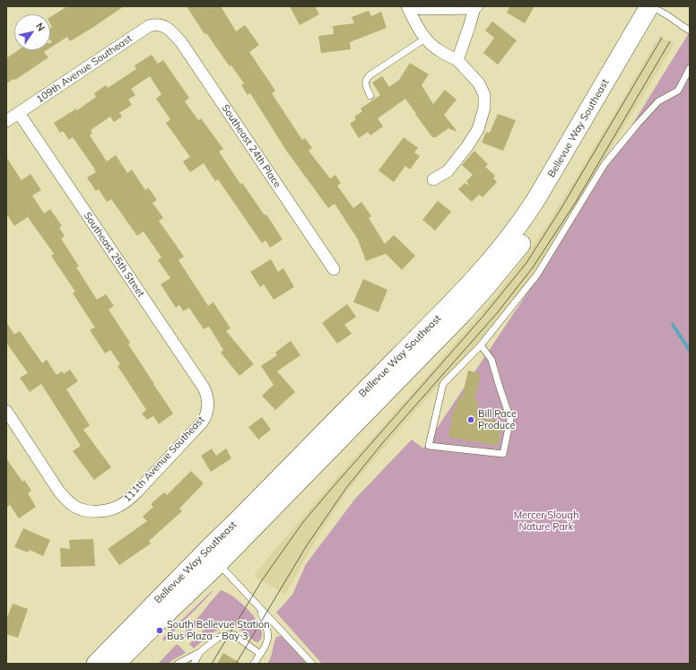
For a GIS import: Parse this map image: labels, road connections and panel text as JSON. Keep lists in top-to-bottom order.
{
  "streets": {
    "main road": ["Bellevue Way Southeast"],
    "street": [
      "109th Avenue Southeast",
      "Southeast 24th Place",
      "Southeast 25th Street",
      "111th Avenue Southeast"
    ]
  },
  "crossings": [
    ["109th Avenue Southeast", "Southeast 24th Place"],
    ["109th Avenue Southeast", "Southeast 25th Street"],
    ["Southeast 25th Street", "111th Avenue Southeast"]
  ],
  "parks": ["Mercer Slough Nature Park"],
  "places": ["Bill Pace Produce", "South Bellevue Station Bus Plaza - Bay 3"],
  "north": "top right"
}
